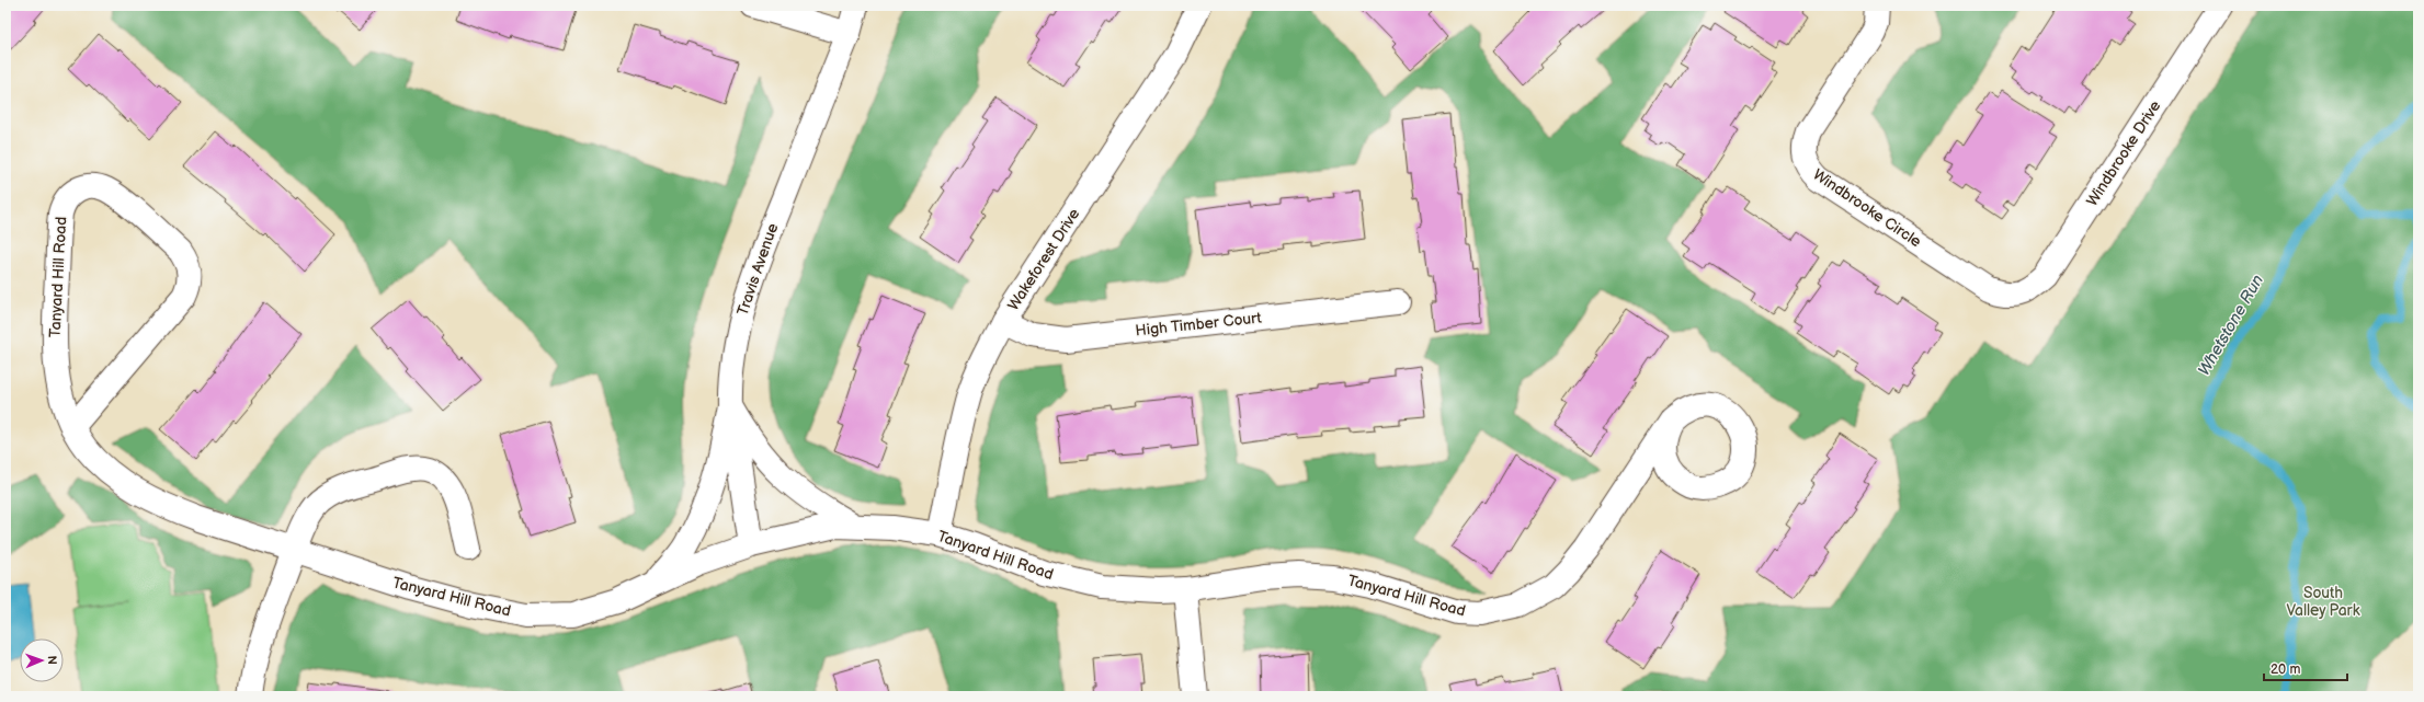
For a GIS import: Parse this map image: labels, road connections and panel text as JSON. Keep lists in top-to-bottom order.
{
  "streets": {
    "street": [
      "Windbrooke Drive",
      "Windbrooke Circle",
      "Wakeforest Drive",
      "Travis Avenue",
      "Tanyard Hill Road",
      "High Timber Court"
    ]
  },
  "crossings": [
    ["Windbrooke Drive", "Windbrooke Circle"],
    ["Wakeforest Drive", "Tanyard Hill Road"],
    ["Wakeforest Drive", "High Timber Court"],
    ["Travis Avenue", "Tanyard Hill Road"]
  ],
  "water": ["Whetstone Run"],
  "parks": ["South Valley Park"],
  "scale_bar": "20 m",
  "north": "right"
}
